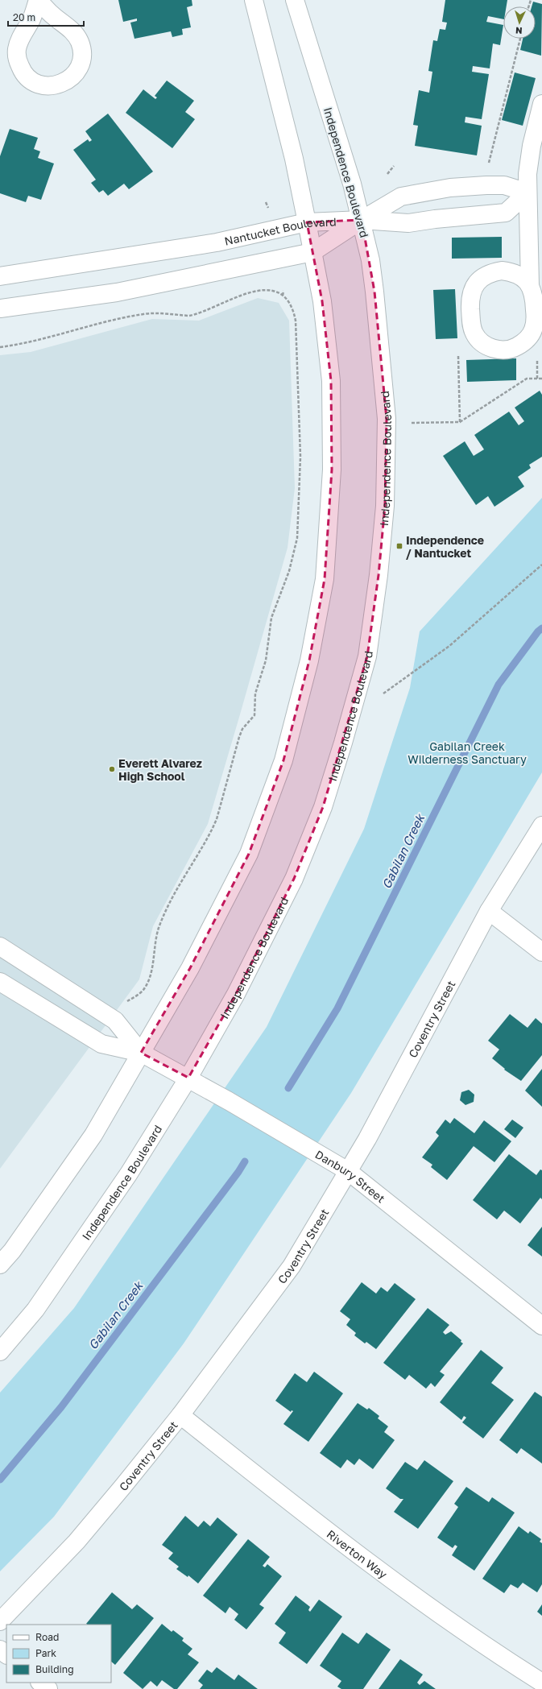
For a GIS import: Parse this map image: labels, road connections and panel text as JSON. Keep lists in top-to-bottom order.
{
  "streets": {
    "street": [
      "Independence Boulevard",
      "Nantucket Boulevard",
      "Coventry Street",
      "Danbury Street",
      "Riverton Way"
    ]
  },
  "crossings": [
    ["Independence Boulevard", "Nantucket Boulevard"],
    ["Independence Boulevard", "Danbury Street"],
    ["Coventry Street", "Danbury Street"],
    ["Coventry Street", "Riverton Way"]
  ],
  "water": ["Gabilan Creek"],
  "parks": ["Gabilan Creek Wilderness Sanctuary"],
  "places": {
    "transit": ["Independence / Nantucket"],
    "other": ["Everett Alvarez High School"]
  },
  "legend": ["Road", "Park", "Building"],
  "scale_bar": "20 m",
  "north": "bottom"
}
